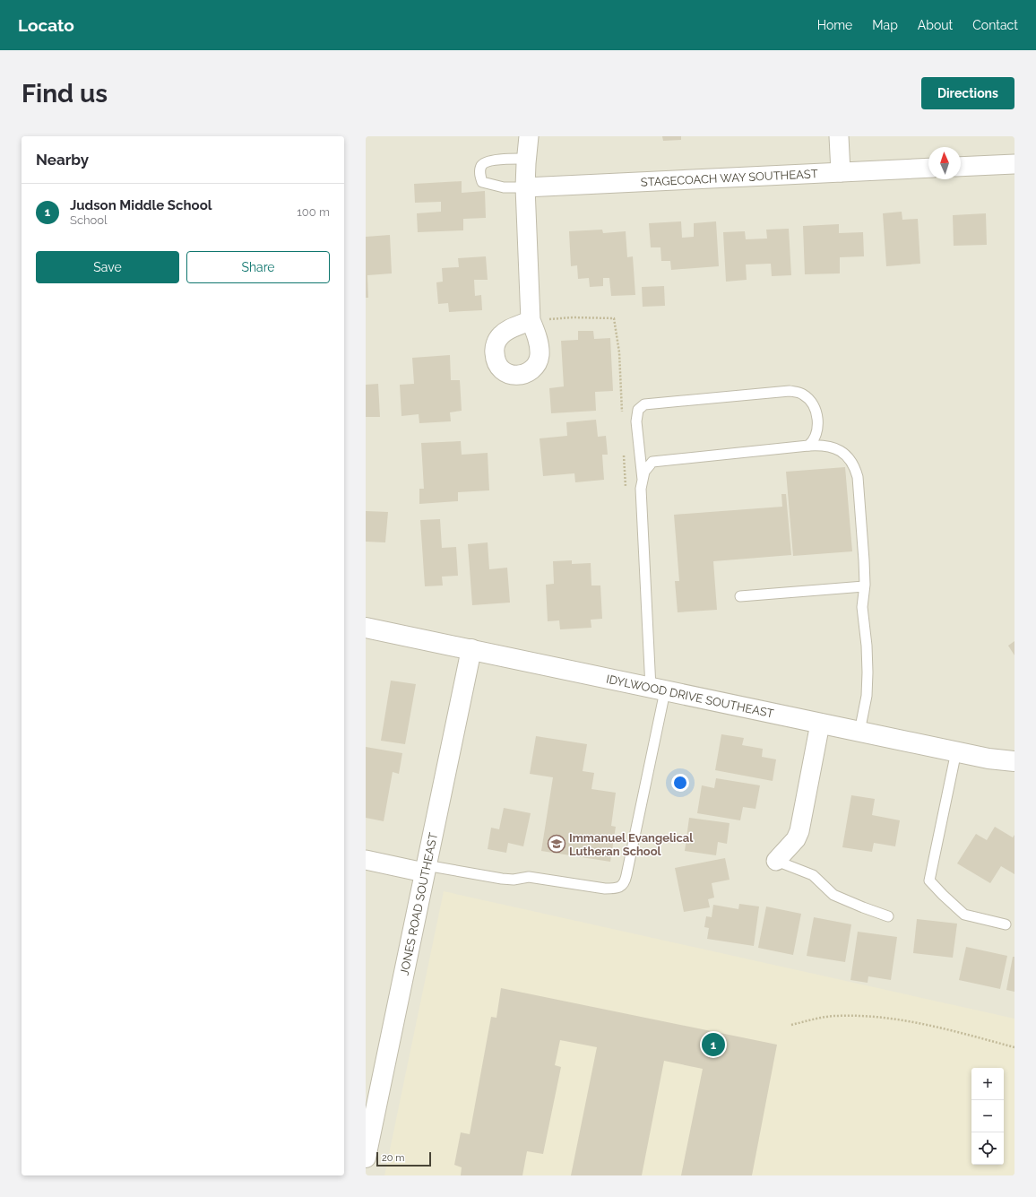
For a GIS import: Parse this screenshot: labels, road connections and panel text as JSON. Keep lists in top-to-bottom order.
{
  "streets": {
    "street": ["STAGECOACH WAY SOUTHEAST", "IDYLWOOD DRIVE SOUTHEAST", "JONES ROAD SOUTHEAST"]
  },
  "crossings": [
    ["IDYLWOOD DRIVE SOUTHEAST", "JONES ROAD SOUTHEAST"]
  ],
  "places": {
    "school or university": ["Immanuel Evangelical Lutheran School"]
  },
  "scale_bar": "20 m",
  "north": "top",
  "page": {
    "header": "Locato",
    "nav": [
      "Home",
      "Map",
      "About",
      "Contact"
    ],
    "buttons": [
      "Directions",
      ["Save", "Share"]
    ],
    "title": "Find us",
    "heading": "Nearby",
    "list": [
      {
        "mark": "1",
        "name": "Judson Middle School",
        "note": "School",
        "value": "100 m"
      }
    ],
    "pins": "1",
    "map_buttons": ["+", "−"],
    "scale": "20 m"
  }
}
